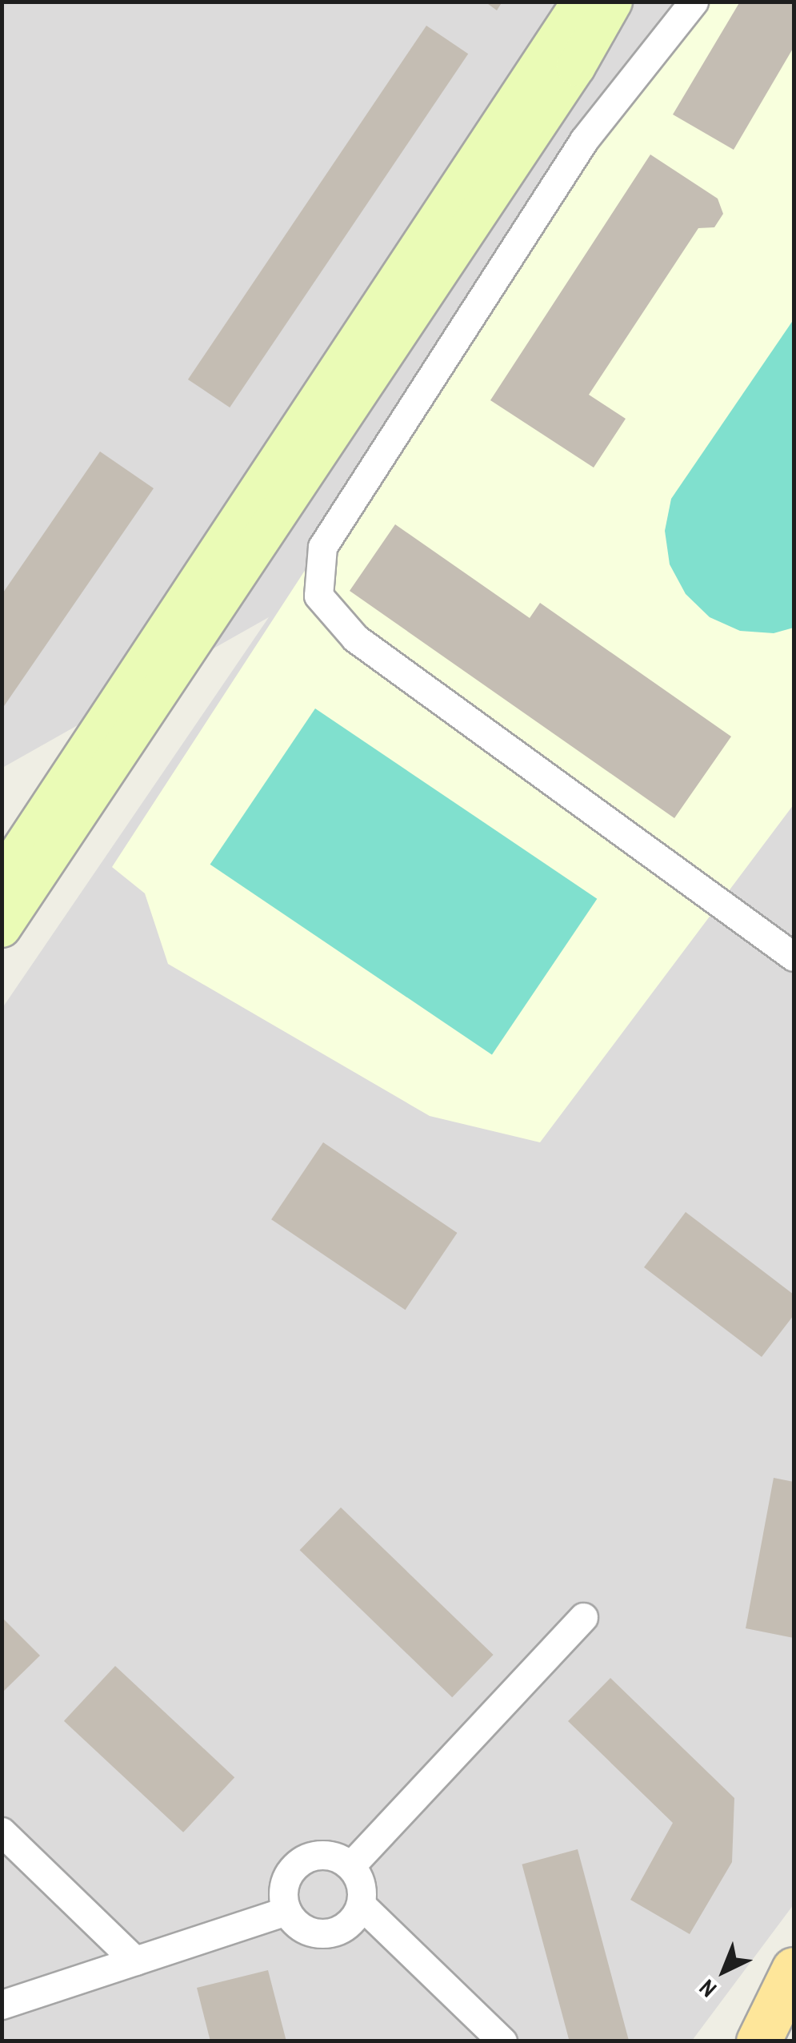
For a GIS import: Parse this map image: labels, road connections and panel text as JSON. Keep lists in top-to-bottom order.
{
  "north": "bottom left"
}
